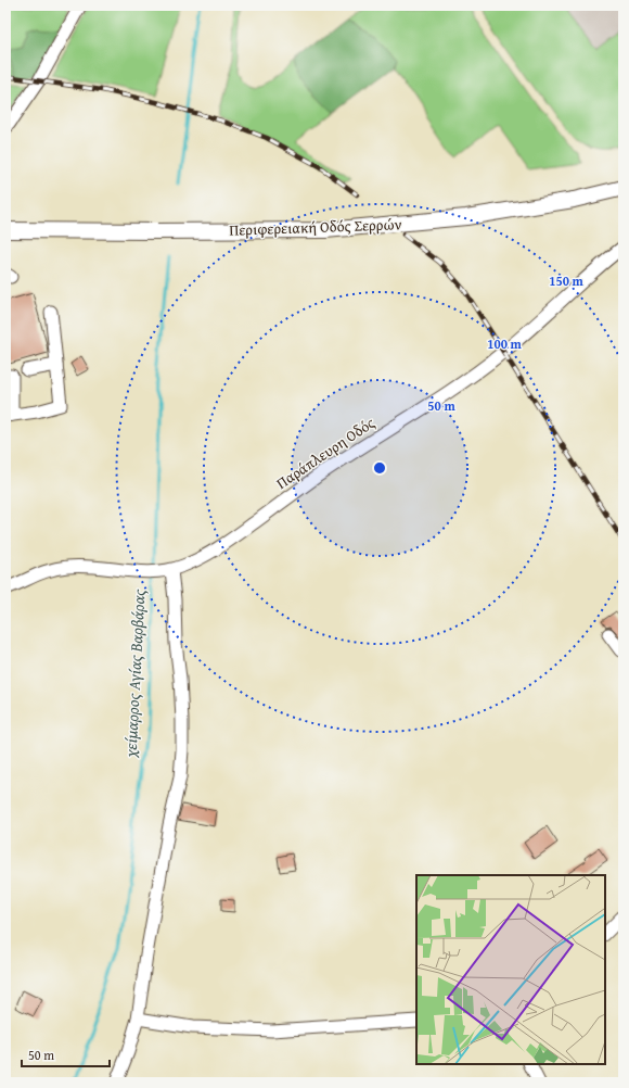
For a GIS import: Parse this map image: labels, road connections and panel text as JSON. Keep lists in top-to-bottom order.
{
  "streets": {
    "main road": ["Περιφερειακή Οδός Σερρών"],
    "street": ["Παράπλευρη Οδός"]
  },
  "water": ["χείμαρρος Αγίας Βαρβάρας"],
  "scale_bar": "50 m",
  "rings": ["150 m", "100 m", "50 m"]
}
